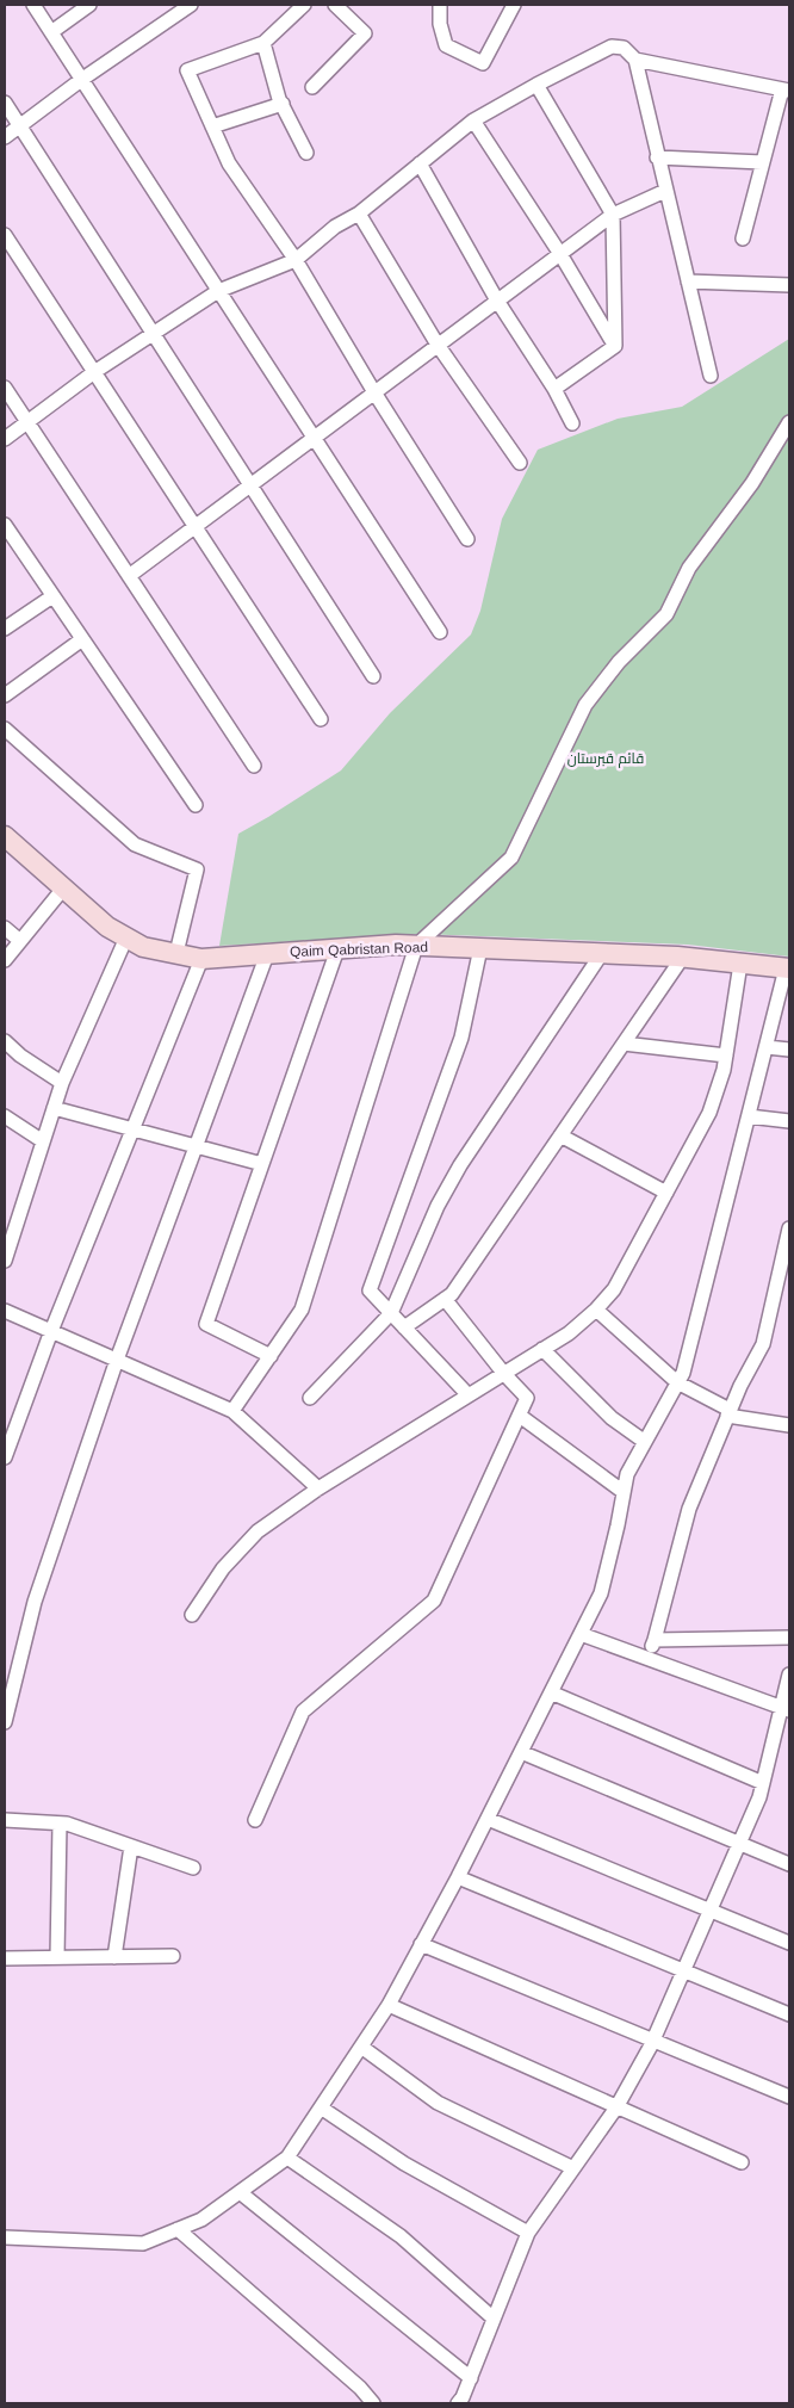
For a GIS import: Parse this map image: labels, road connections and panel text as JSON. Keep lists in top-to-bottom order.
{
  "streets": {
    "street": ["Qaim Qabristan Road"]
  },
  "parks": ["قائم قبرستان"]
}
